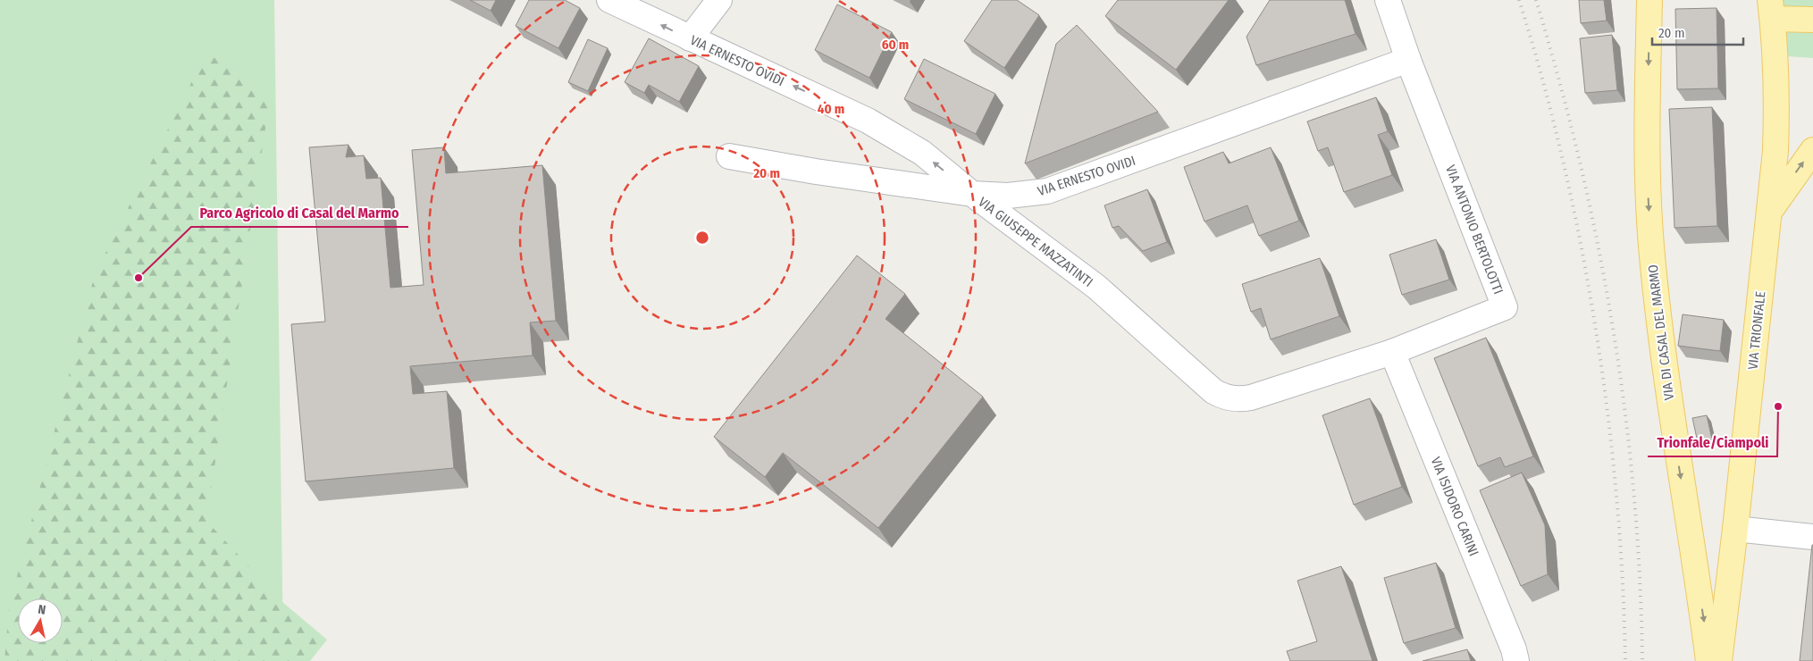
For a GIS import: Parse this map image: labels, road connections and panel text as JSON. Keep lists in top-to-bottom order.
{
  "streets": {
    "main road": ["VIA TRIONFALE", "VIA DI CASAL DEL MARMO"],
    "street": [
      "VIA ERNESTO OVIDI",
      "VIA ANTONIO BERTOLOTTI",
      "VIA GIUSEPPE MAZZATINTI",
      "VIA ISIDORO CARINI"
    ]
  },
  "crossings": [
    ["VIA ERNESTO OVIDI", "VIA ANTONIO BERTOLOTTI"],
    ["VIA ERNESTO OVIDI", "VIA GIUSEPPE MAZZATINTI"],
    ["VIA ANTONIO BERTOLOTTI", "VIA GIUSEPPE MAZZATINTI"],
    ["VIA ANTONIO BERTOLOTTI", "VIA ISIDORO CARINI"]
  ],
  "one_way": ["VIA ERNESTO OVIDI", "VIA DI CASAL DEL MARMO"],
  "places": ["Parco Agricolo di Casal del Marmo", "Trionfale/Ciampoli"],
  "scale_bar": "20 m",
  "north": "top",
  "rings": ["60 m", "40 m", "20 m"]
}
